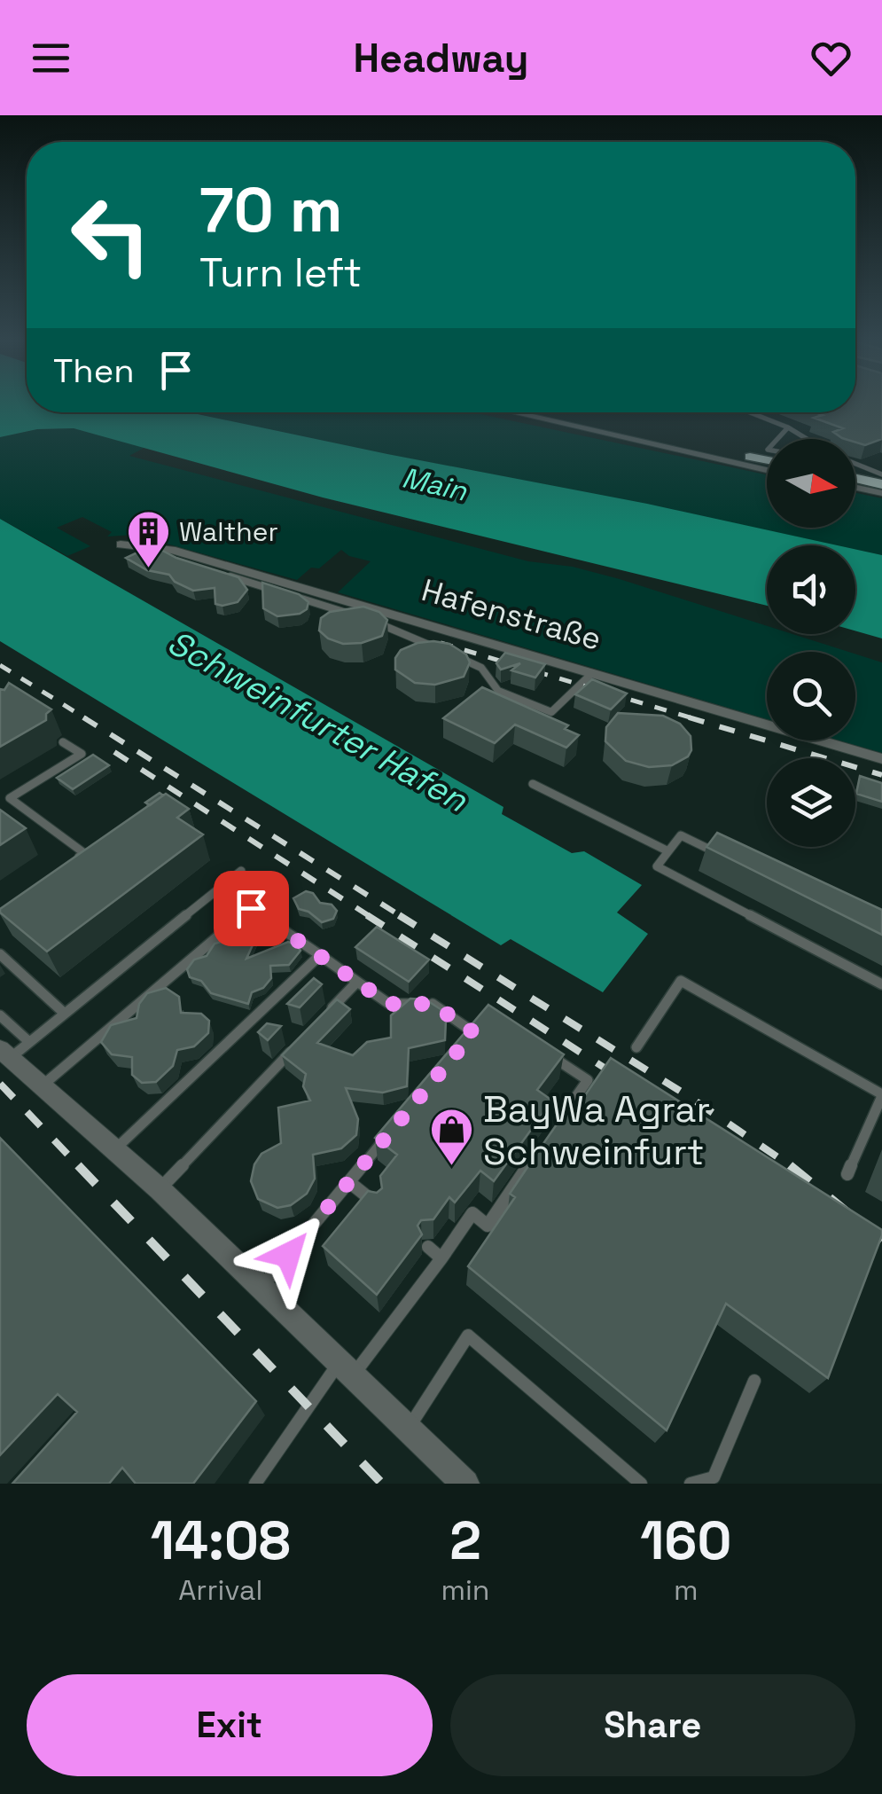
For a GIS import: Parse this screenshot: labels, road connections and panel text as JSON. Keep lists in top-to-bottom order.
{
  "streets": {
    "street": ["Hafenstraße"]
  },
  "water": ["Main", "Schweinfurter Hafen"],
  "places": {
    "building": ["Walther"],
    "shop": ["BayWa Agrar Schweinfurt"]
  },
  "north": "right",
  "page": {
    "header": "Headway",
    "turn": ["70 m", "Turn left"],
    "then": "Then",
    "eta": [
      "14:08",
      "Arrival",
      "2",
      "min",
      "160",
      "m"
    ],
    "buttons": ["Exit", "Share"]
  }
}
